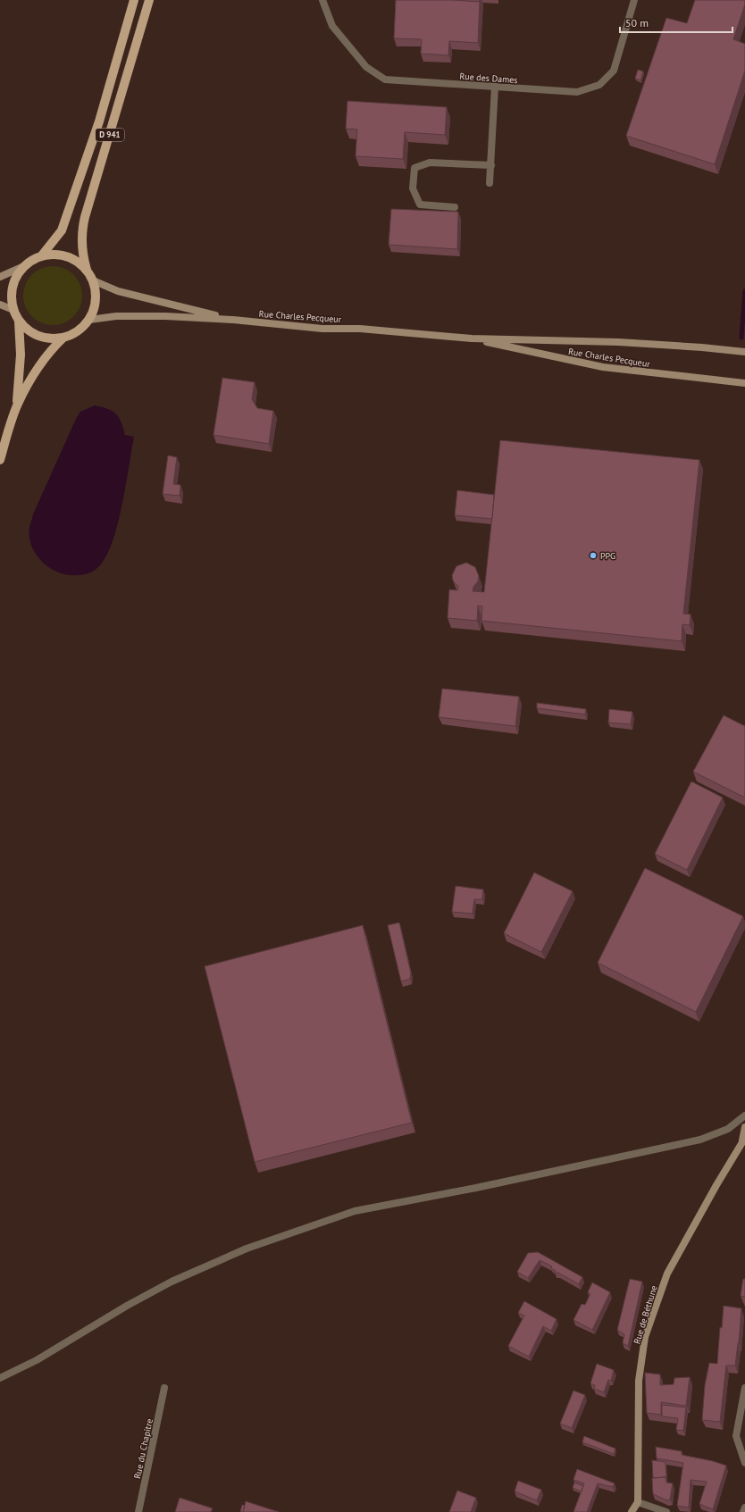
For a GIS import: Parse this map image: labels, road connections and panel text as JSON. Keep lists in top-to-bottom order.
{
  "streets": {
    "main road": ["D 941", "Rue Charles Pecqueur", "Rue de Béthune"],
    "street": ["Rue des Dames", "Rue du Chapitre"]
  },
  "crossings": [
    ["D 941", "Rue Charles Pecqueur"]
  ],
  "places": ["PPG"],
  "scale_bar": "50 m"
}
